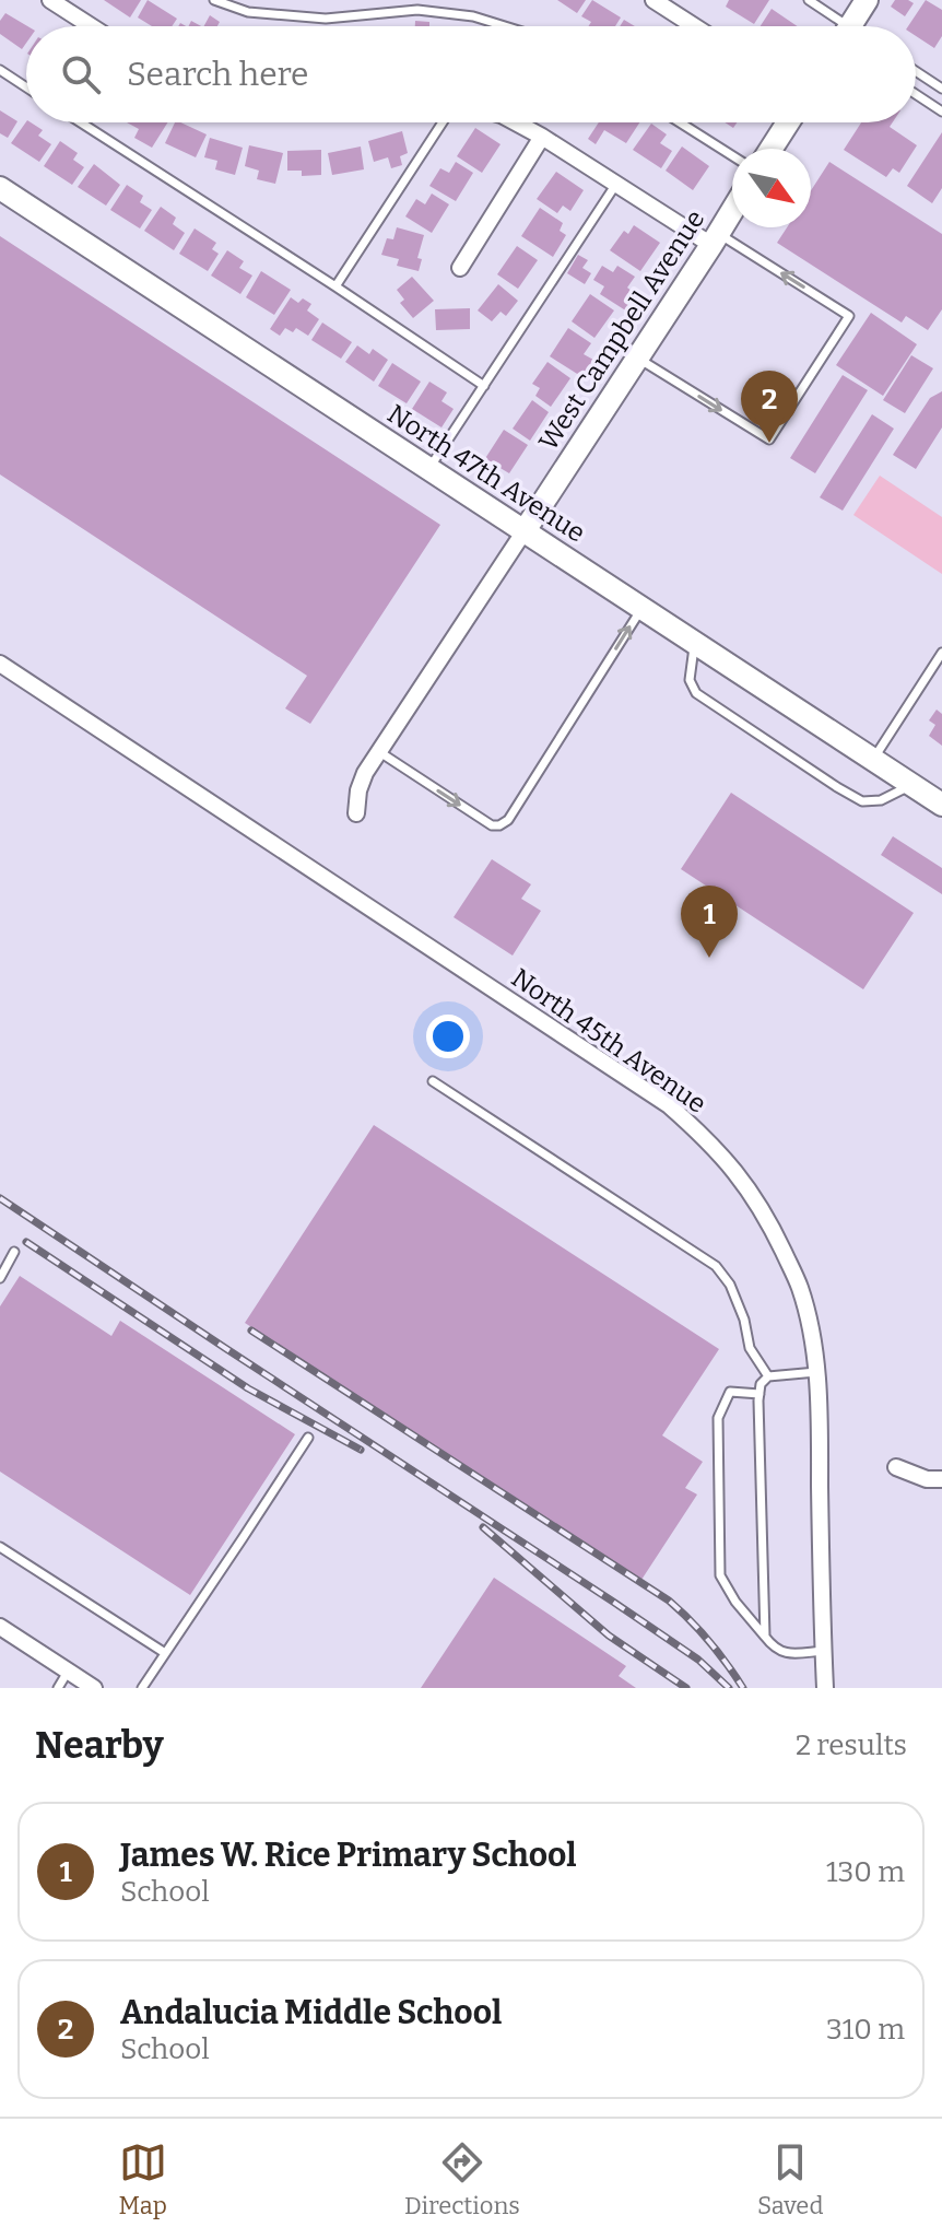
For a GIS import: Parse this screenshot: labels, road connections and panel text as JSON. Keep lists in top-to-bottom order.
{
  "streets": {
    "street": ["West Campbell Avenue", "North 47th Avenue", "North 45th Avenue"]
  },
  "crossings": [
    ["West Campbell Avenue", "North 47th Avenue"]
  ],
  "north": "bottom right",
  "page": {
    "search": "Search here",
    "pins": ["2", "1"],
    "heading": ["Nearby", "2 results"],
    "list": [
      {
        "mark": "1",
        "name": "James W. Rice Primary School",
        "note": "School",
        "value": "130 m"
      },
      {
        "mark": "2",
        "name": "Andalucia Middle School",
        "note": "School",
        "value": "310 m"
      }
    ],
    "nav": ["Map", "Directions", "Saved"]
  }
}
